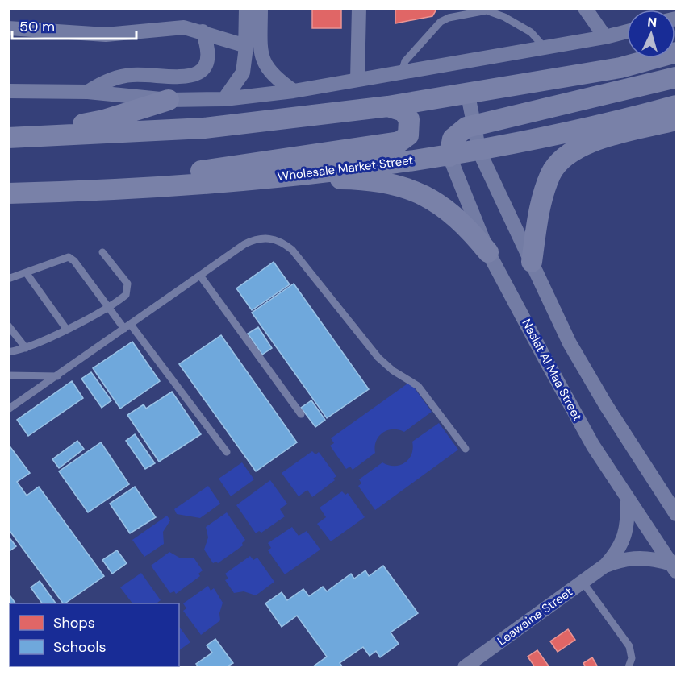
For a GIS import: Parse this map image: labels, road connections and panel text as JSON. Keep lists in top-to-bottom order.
{
  "streets": {
    "main road": ["Wholesale Market Street"],
    "street": ["Naslat Al Maa Street", "Leawaina Street"]
  },
  "crossings": [
    ["Wholesale Market Street", "Naslat Al Maa Street"],
    ["Naslat Al Maa Street", "Leawaina Street"]
  ],
  "legend": ["Shops", "Schools"],
  "scale_bar": "50 m",
  "north": "top"
}
